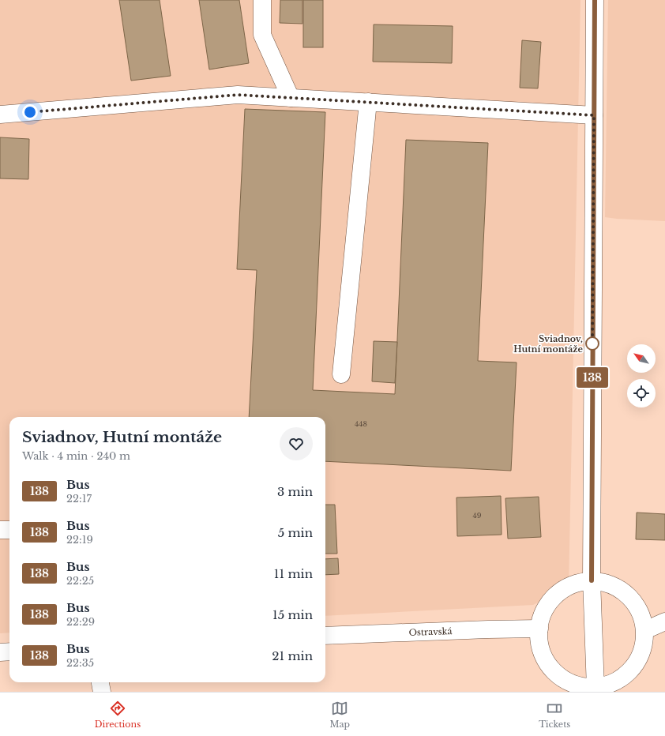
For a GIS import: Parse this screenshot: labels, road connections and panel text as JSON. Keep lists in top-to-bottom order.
{
  "streets": {
    "street": ["Ostravská"]
  },
  "places": ["Sviadnov, Hutní montáže"],
  "lines": ["bus line 138"],
  "house_numbers": ["448", "49"],
  "north": "top left",
  "page": {
    "on_map": "138",
    "heading": ["Sviadnov, Hutní montáže", "Walk · 4 min · 240 m"],
    "list": [
      {
        "mark": "138",
        "name": "Bus",
        "note": "22:17",
        "value": "3 min"
      },
      {
        "mark": "138",
        "name": "Bus",
        "note": "22:19",
        "value": "5 min"
      },
      {
        "mark": "138",
        "name": "Bus",
        "note": "22:25",
        "value": "11 min"
      },
      {
        "mark": "138",
        "name": "Bus",
        "note": "22:29",
        "value": "15 min"
      },
      {
        "mark": "138",
        "name": "Bus",
        "note": "22:35",
        "value": "21 min"
      }
    ],
    "tabs": ["Directions", "Map", "Tickets"]
  }
}
